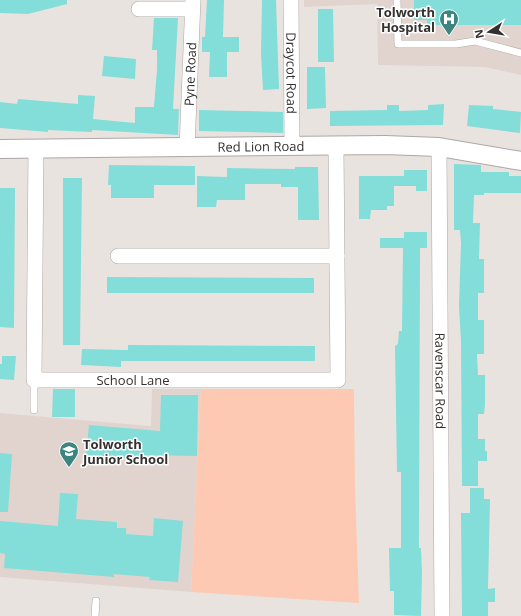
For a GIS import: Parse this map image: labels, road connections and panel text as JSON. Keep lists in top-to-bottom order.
{
  "streets": {
    "street": [
      "Draycot Road",
      "Pyne Road",
      "Red Lion Road",
      "School Lane",
      "Ravenscar Road"
    ]
  },
  "crossings": [
    ["Draycot Road", "Red Lion Road"],
    ["Pyne Road", "Red Lion Road"],
    ["Red Lion Road", "School Lane"],
    ["Red Lion Road", "Ravenscar Road"]
  ],
  "places": {
    "hospital": ["Tolworth Hospital"],
    "school or university": ["Tolworth Junior School"]
  },
  "north": "left"
}
